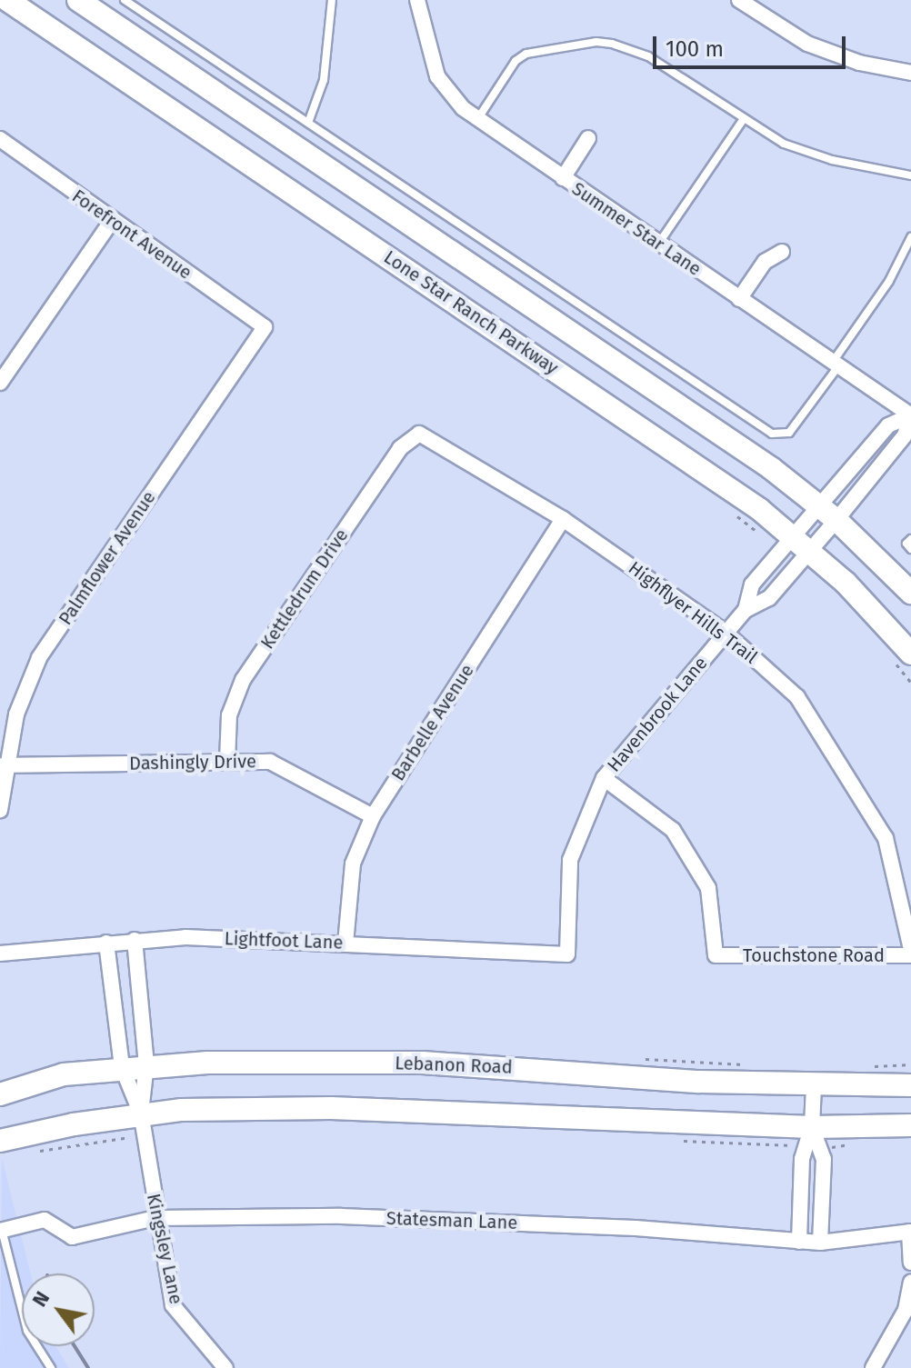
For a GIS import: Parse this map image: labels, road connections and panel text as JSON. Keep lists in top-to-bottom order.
{
  "streets": {
    "main road": ["Lone Star Ranch Parkway", "Lebanon Road"],
    "street": [
      "Summer Star Lane",
      "Forefront Avenue",
      "Palmflower Avenue",
      "Kettledrum Drive",
      "Highflyer Hills Trail",
      "Havenbrook Lane",
      "Barbelle Avenue",
      "Dashingly Drive",
      "Lightfoot Lane",
      "Touchstone Road",
      "Statesman Lane",
      "Kingsley Lane"
    ]
  },
  "crossings": [
    ["Summer Star Lane", "Havenbrook Lane"],
    ["Forefront Avenue", "Palmflower Avenue"],
    ["Lone Star Ranch Parkway", "Havenbrook Lane"],
    ["Palmflower Avenue", "Dashingly Drive"],
    ["Kettledrum Drive", "Highflyer Hills Trail"],
    ["Kettledrum Drive", "Dashingly Drive"],
    ["Highflyer Hills Trail", "Havenbrook Lane"],
    ["Highflyer Hills Trail", "Barbelle Avenue"],
    ["Havenbrook Lane", "Lightfoot Lane"],
    ["Havenbrook Lane", "Touchstone Road"],
    ["Barbelle Avenue", "Dashingly Drive"],
    ["Barbelle Avenue", "Lightfoot Lane"],
    ["Lightfoot Lane", "Kingsley Lane"],
    ["Lebanon Road", "Kingsley Lane"],
    ["Statesman Lane", "Kingsley Lane"]
  ],
  "scale_bar": "100 m",
  "north": "top left"
}
